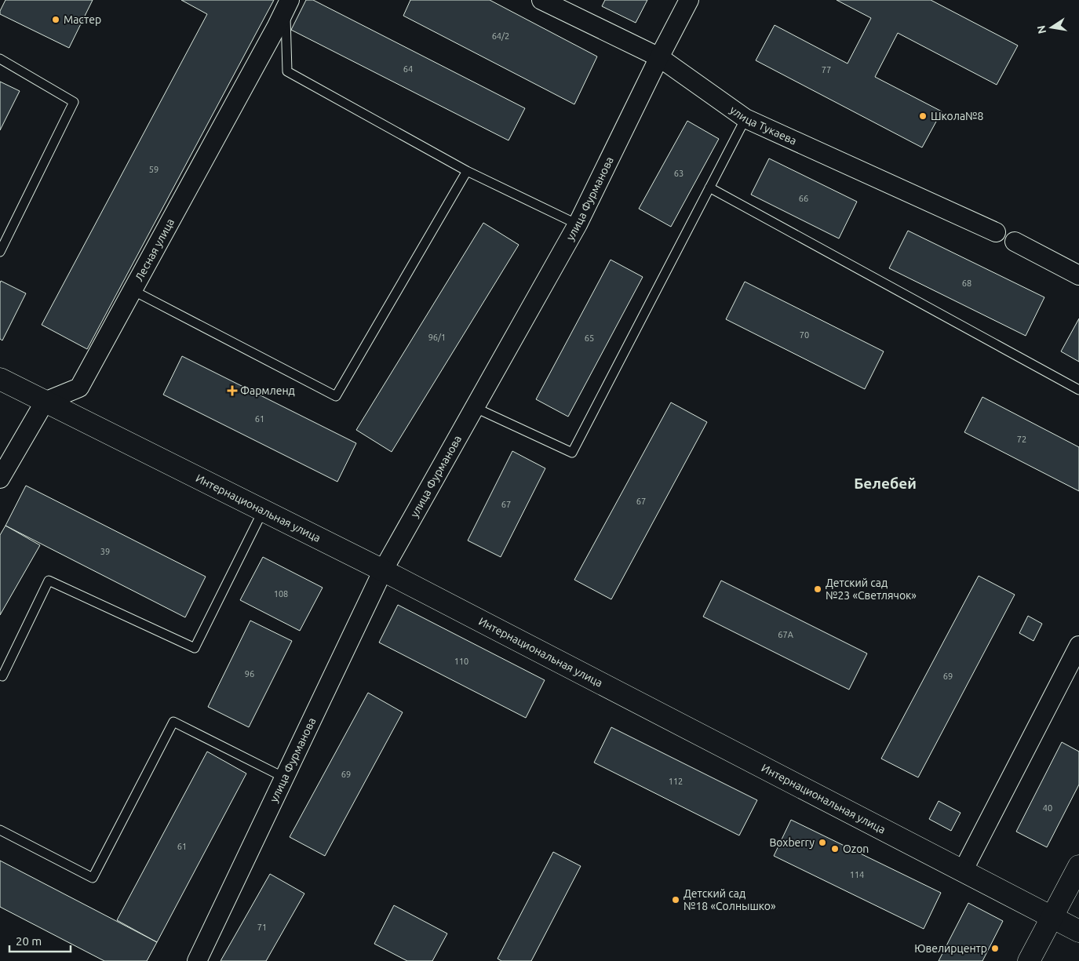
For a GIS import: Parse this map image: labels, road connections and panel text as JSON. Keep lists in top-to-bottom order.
{
  "streets": {
    "street": [
      "улица Тукаева",
      "улица Фурманова",
      "Лесная улица",
      "Интернациональная улица"
    ]
  },
  "crossings": [
    ["улица Тукаева", "улица Фурманова"],
    ["улица Фурманова", "Интернациональная улица"],
    ["Лесная улица", "Интернациональная улица"]
  ],
  "districts": ["Белебей"],
  "places": {
    "other": [
      "Мастер",
      "Школа№8",
      "Детский сад №23 «Светлячок»",
      "Boxberry",
      "Ozon",
      "Детский сад №18 «Солнышко»",
      "Ювелирцентр"
    ],
    "health": ["Фармленд"]
  },
  "house_numbers": [
    "64/2",
    "64",
    "77",
    "59",
    "63",
    "66",
    "68",
    "70",
    "96/1",
    "65",
    "61",
    "72",
    "67",
    "67",
    "39",
    "108",
    "67А",
    "110",
    "96",
    "69",
    "69",
    "112",
    "40",
    "61",
    "114",
    "71"
  ],
  "scale_bar": "20 m",
  "north": "left"
}
